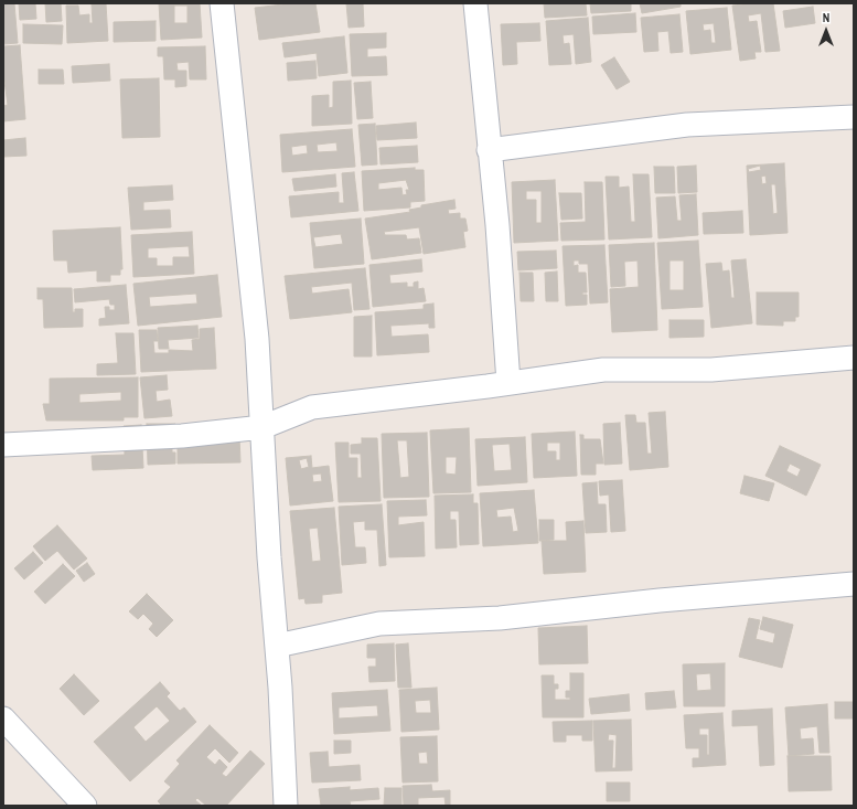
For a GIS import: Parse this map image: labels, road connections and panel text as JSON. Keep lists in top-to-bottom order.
{
  "north": "top"
}
